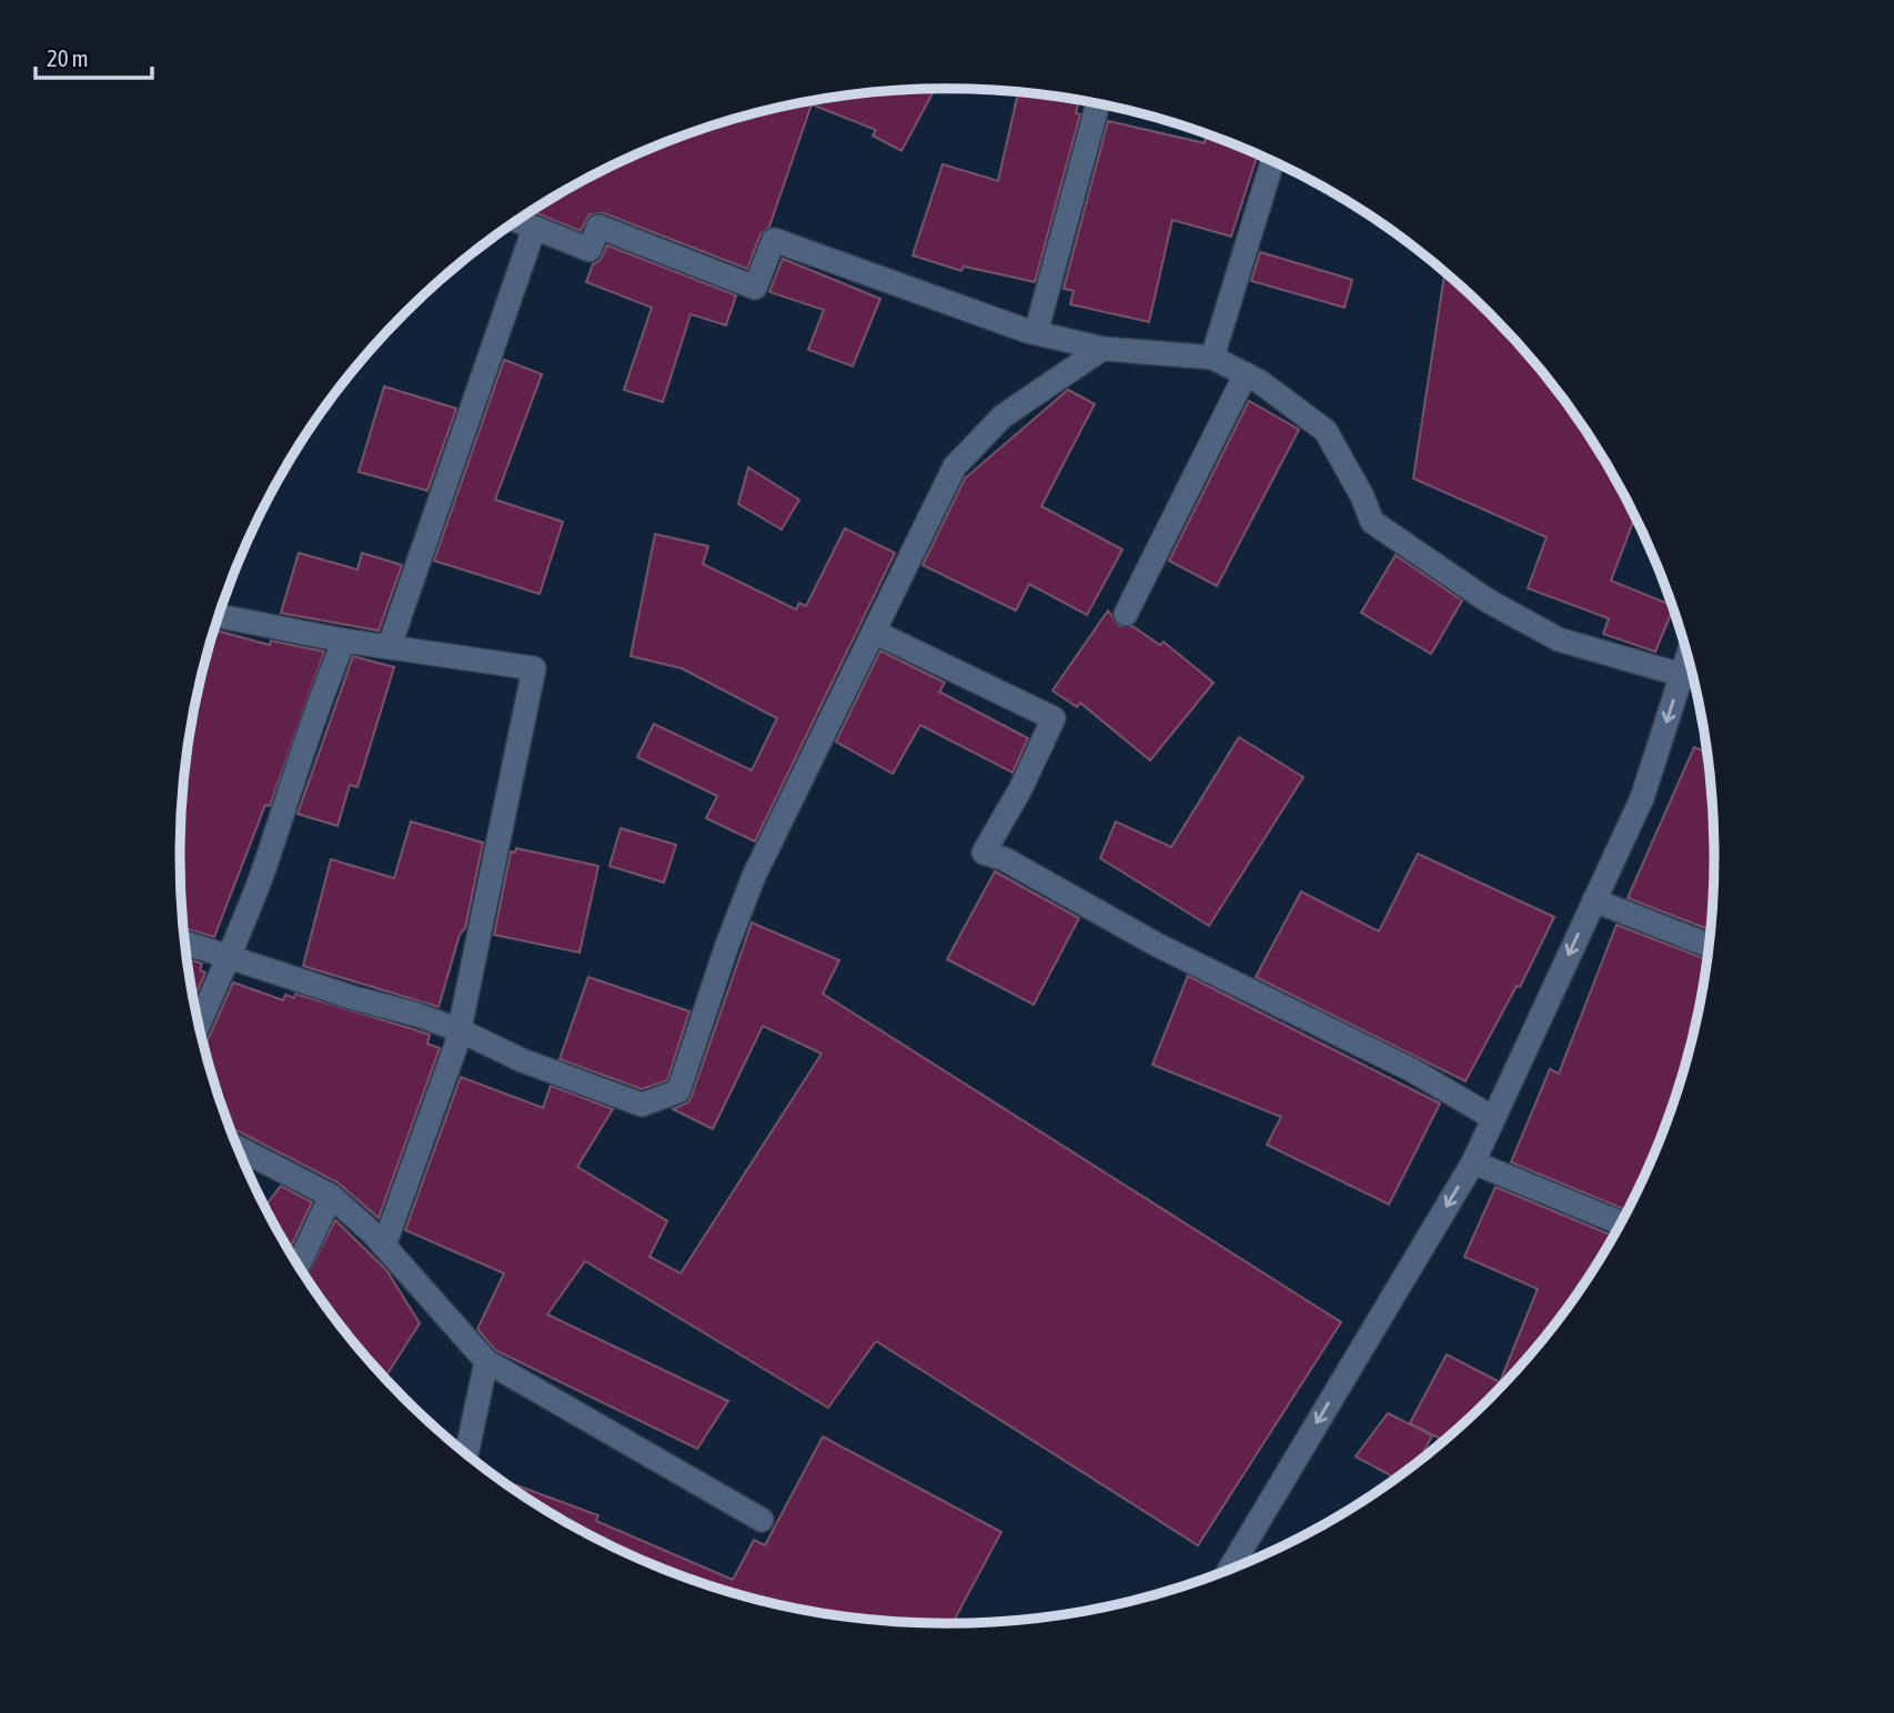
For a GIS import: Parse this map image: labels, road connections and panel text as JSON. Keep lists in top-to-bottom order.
{
  "scale_bar": "20 m"
}
